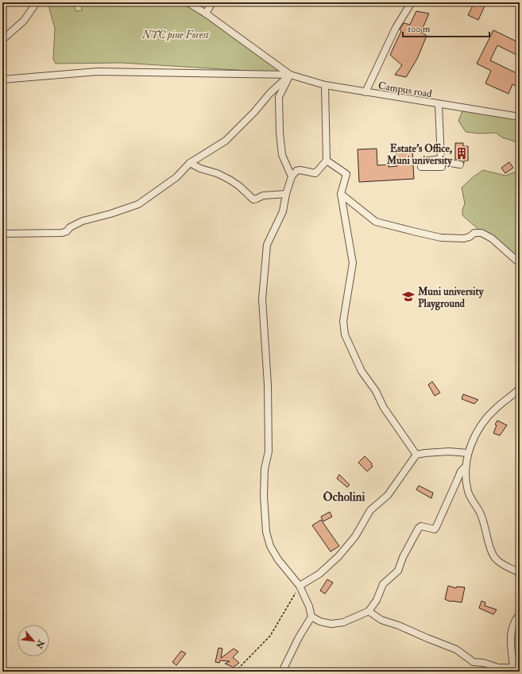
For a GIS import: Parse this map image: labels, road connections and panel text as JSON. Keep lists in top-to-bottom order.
{
  "streets": {
    "street": ["Campus road"]
  },
  "districts": ["Ocholini"],
  "parks": ["NTC pine Forest"],
  "places": {
    "building": ["Estate's Office, Muni university"],
    "school or university": ["Muni university Playground"]
  },
  "scale_bar": "100 m",
  "north": "bottom right"
}
